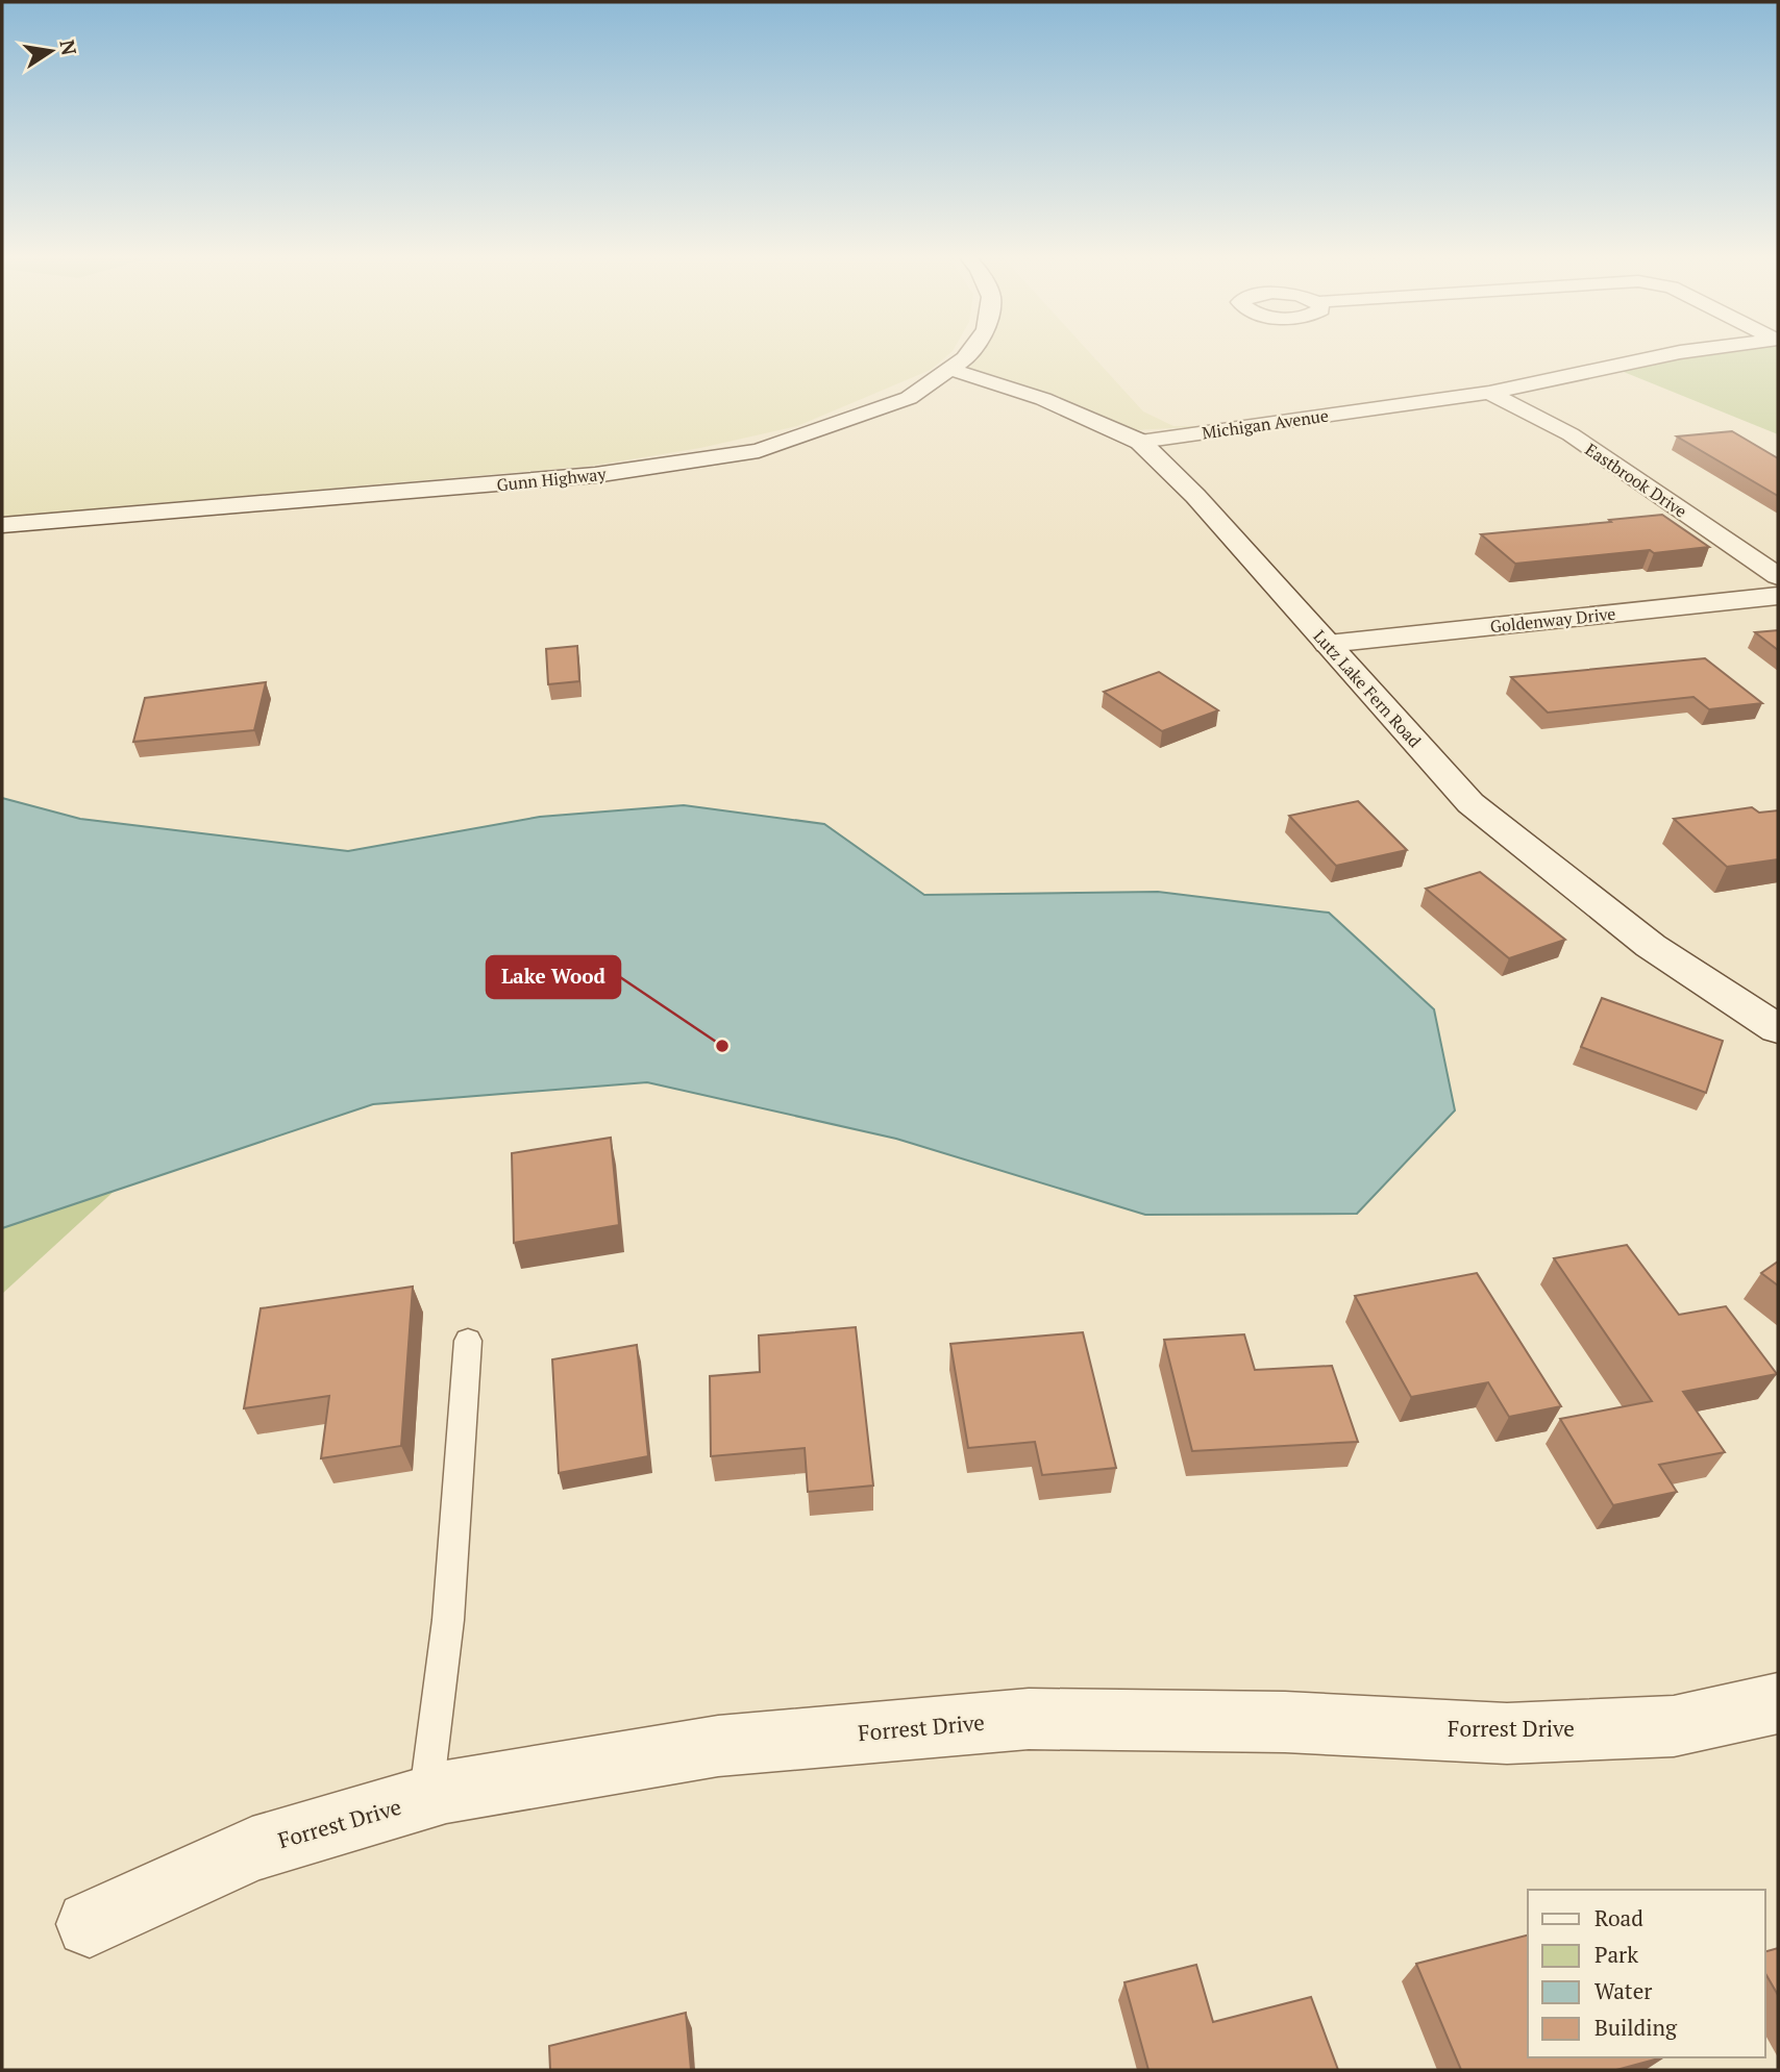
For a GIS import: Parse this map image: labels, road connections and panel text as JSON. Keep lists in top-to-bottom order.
{
  "streets": {
    "street": [
      "Michigan Avenue",
      "Gunn Highway",
      "Eastbrook Drive",
      "Goldenway Drive",
      "Lutz Lake Fern Road",
      "Forrest Drive"
    ]
  },
  "crossings": [
    ["Michigan Avenue", "Eastbrook Drive"],
    ["Michigan Avenue", "Lutz Lake Fern Road"],
    ["Gunn Highway", "Lutz Lake Fern Road"],
    ["Goldenway Drive", "Lutz Lake Fern Road"]
  ],
  "places": ["Lake Wood"],
  "legend": [
    "Road",
    "Park",
    "Water",
    "Building"
  ],
  "north": "right"
}
